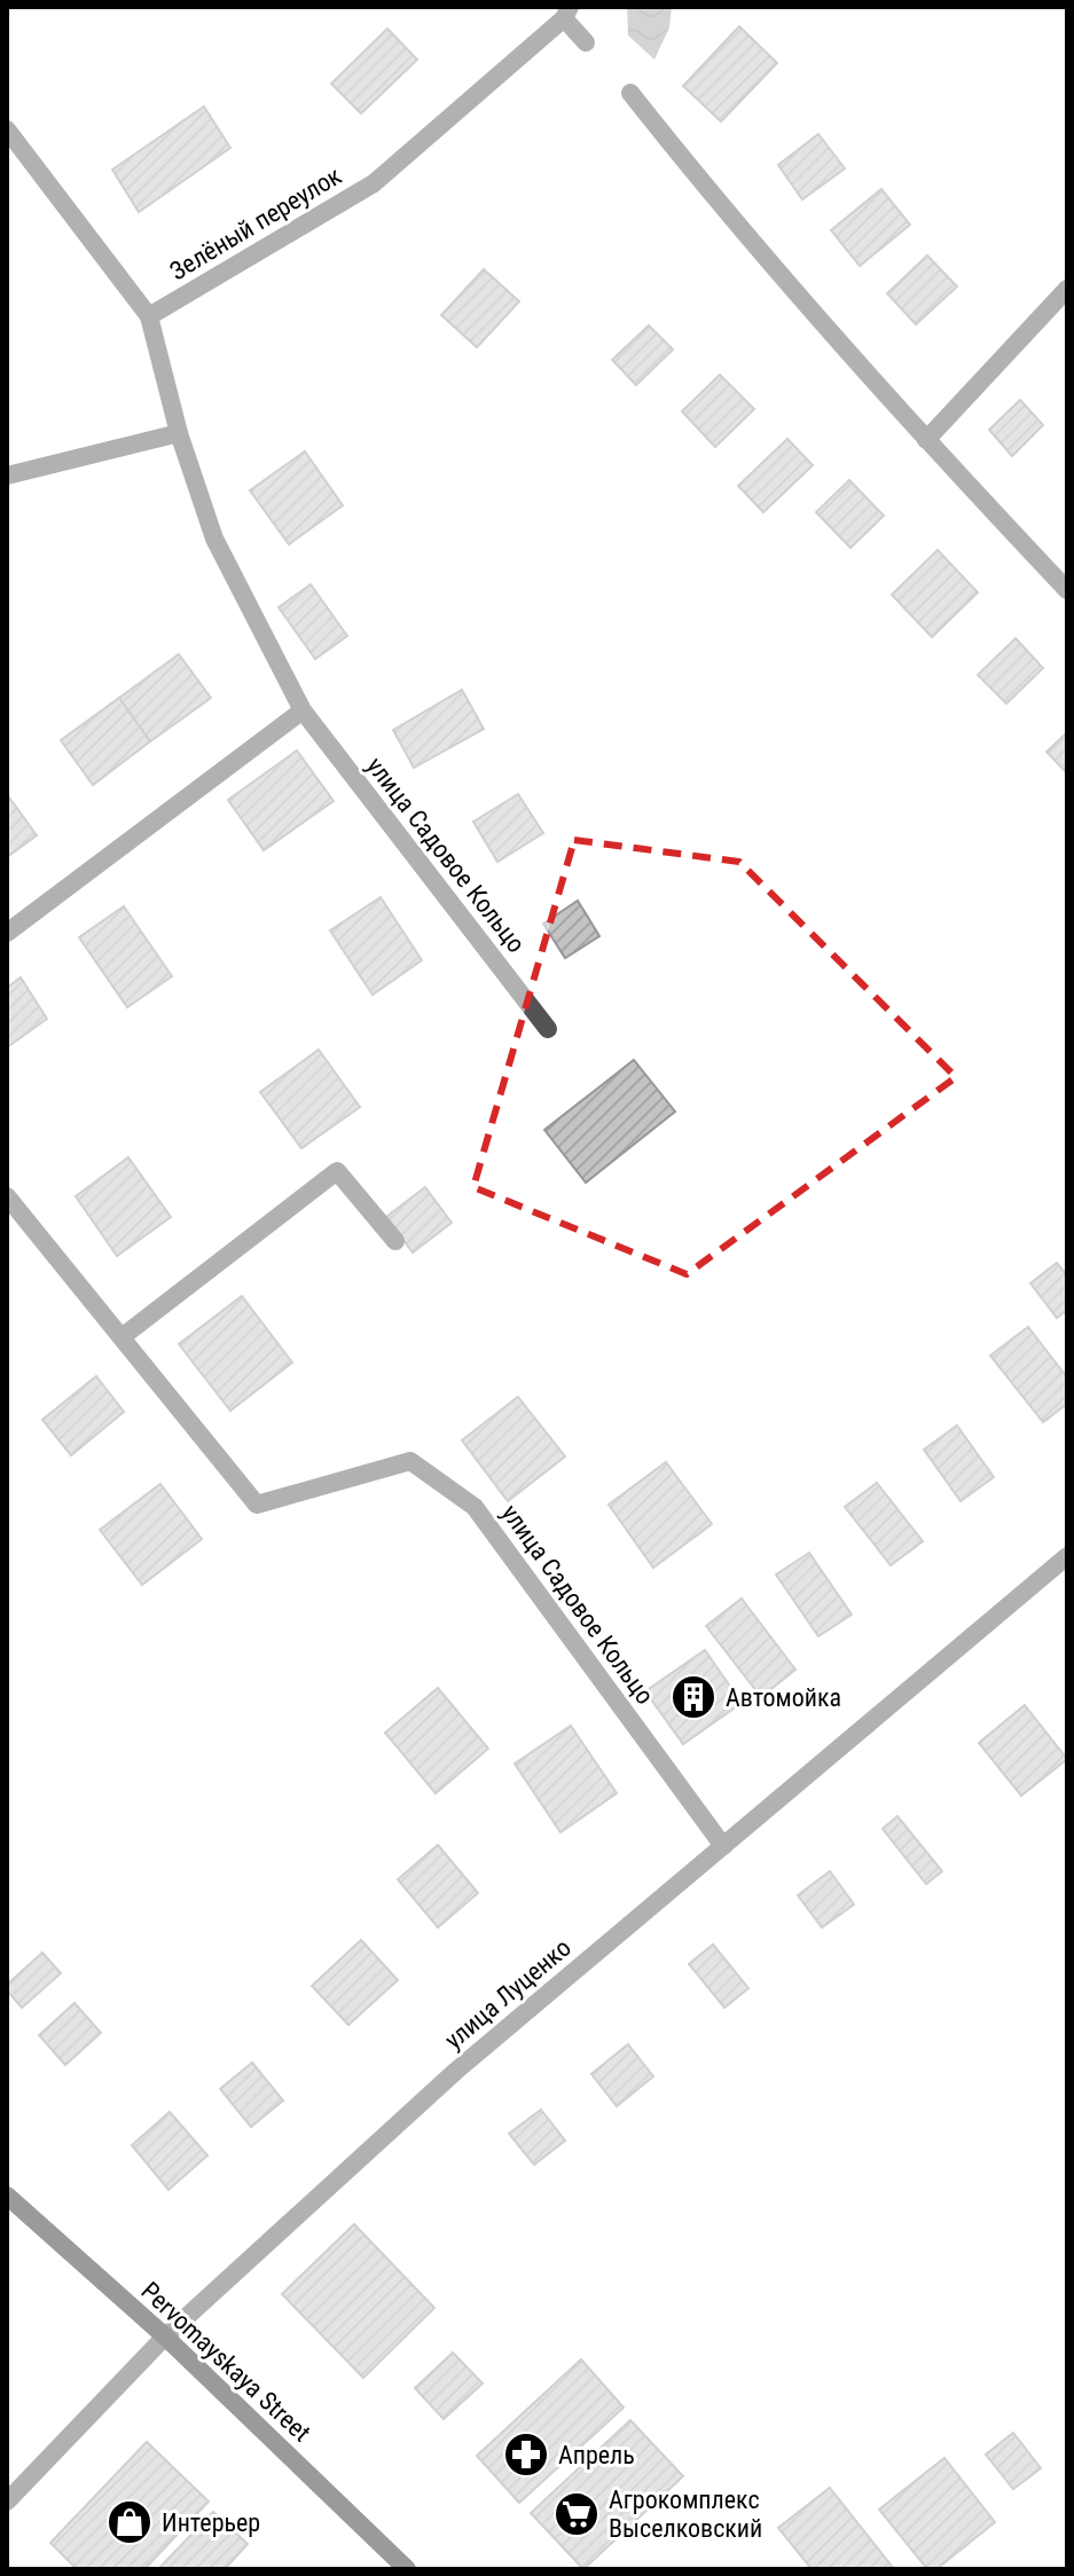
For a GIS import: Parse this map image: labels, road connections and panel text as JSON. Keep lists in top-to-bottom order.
{
  "streets": {
    "main road": ["Pervomayskaya Street"],
    "street": ["Зелёный переулок", "улица Садовое Кольцо", "улица Луценко"]
  },
  "crossings": [
    ["Зелёный переулок", "улица Садовое Кольцо"],
    ["улица Садовое Кольцо", "улица Луценко"],
    ["улица Луценко", "Pervomayskaya Street"]
  ],
  "places": {
    "building": ["Автомойка"],
    "pharmacy": ["Апрель"],
    "supermarket": ["Агрокомплекс Выселковский"],
    "shop": ["Интерьер"]
  }
}
